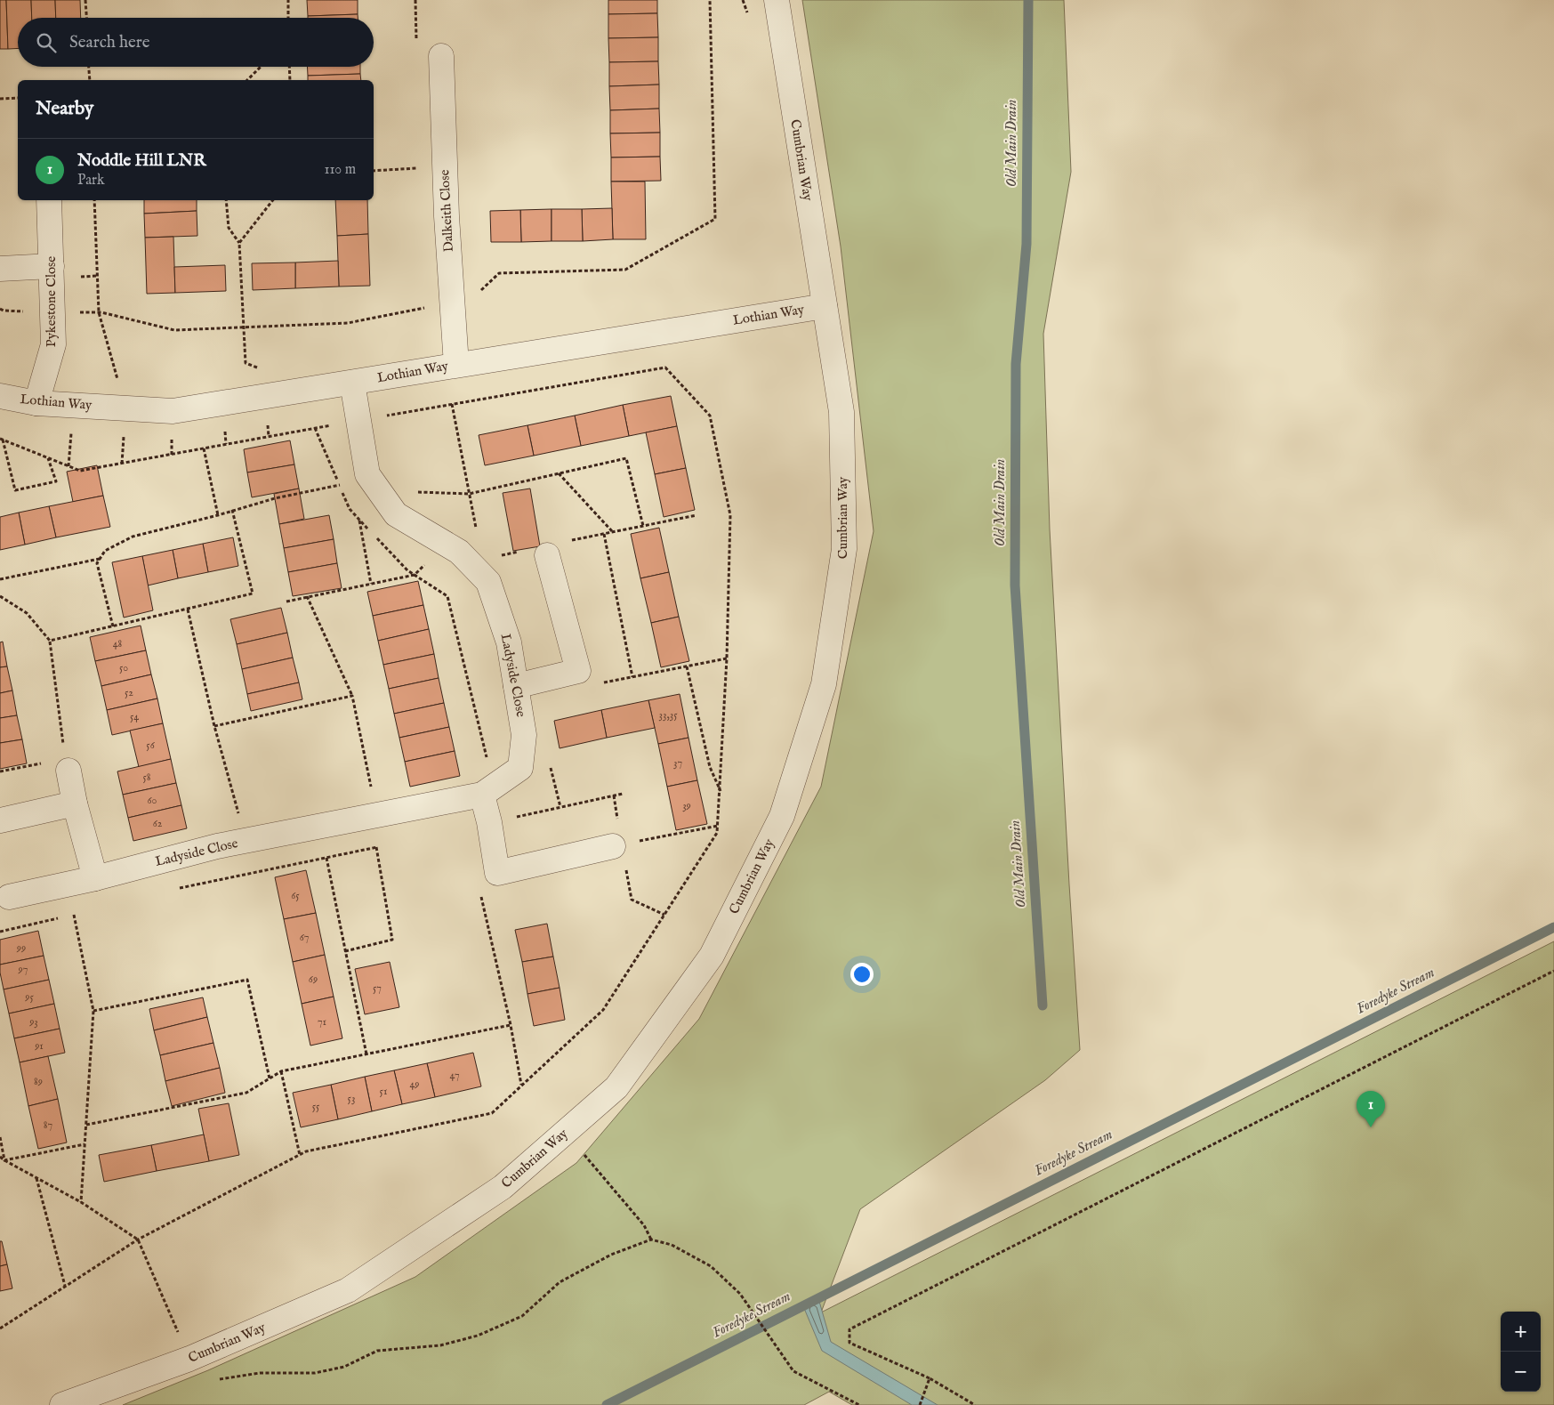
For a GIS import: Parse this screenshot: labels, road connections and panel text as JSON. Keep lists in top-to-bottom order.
{
  "streets": {
    "street": [
      "Cumbrian Way",
      "Dalkeith Close",
      "Pykestone Close",
      "Lothian Way",
      "Ladyside Close"
    ]
  },
  "crossings": [
    ["Cumbrian Way", "Lothian Way"],
    ["Dalkeith Close", "Lothian Way"],
    ["Pykestone Close", "Lothian Way"],
    ["Lothian Way", "Ladyside Close"]
  ],
  "water": ["Old Main Drain", "Foredyke Stream"],
  "house_numbers": [
    "48",
    "50",
    "52",
    "33,35",
    "54",
    "56",
    "37",
    "58",
    "60",
    "39",
    "62",
    "65",
    "67",
    "99",
    "97",
    "69",
    "57",
    "95",
    "93",
    "71",
    "91",
    "47",
    "89",
    "49",
    "51",
    "53",
    "55",
    "87"
  ],
  "page": {
    "search": "Search here",
    "heading": "Nearby",
    "list": [
      {
        "mark": "1",
        "name": "Noddle Hill LNR",
        "note": "Park",
        "value": "110 m"
      }
    ],
    "pins": "1",
    "map_buttons": ["+", "−"]
  }
}
